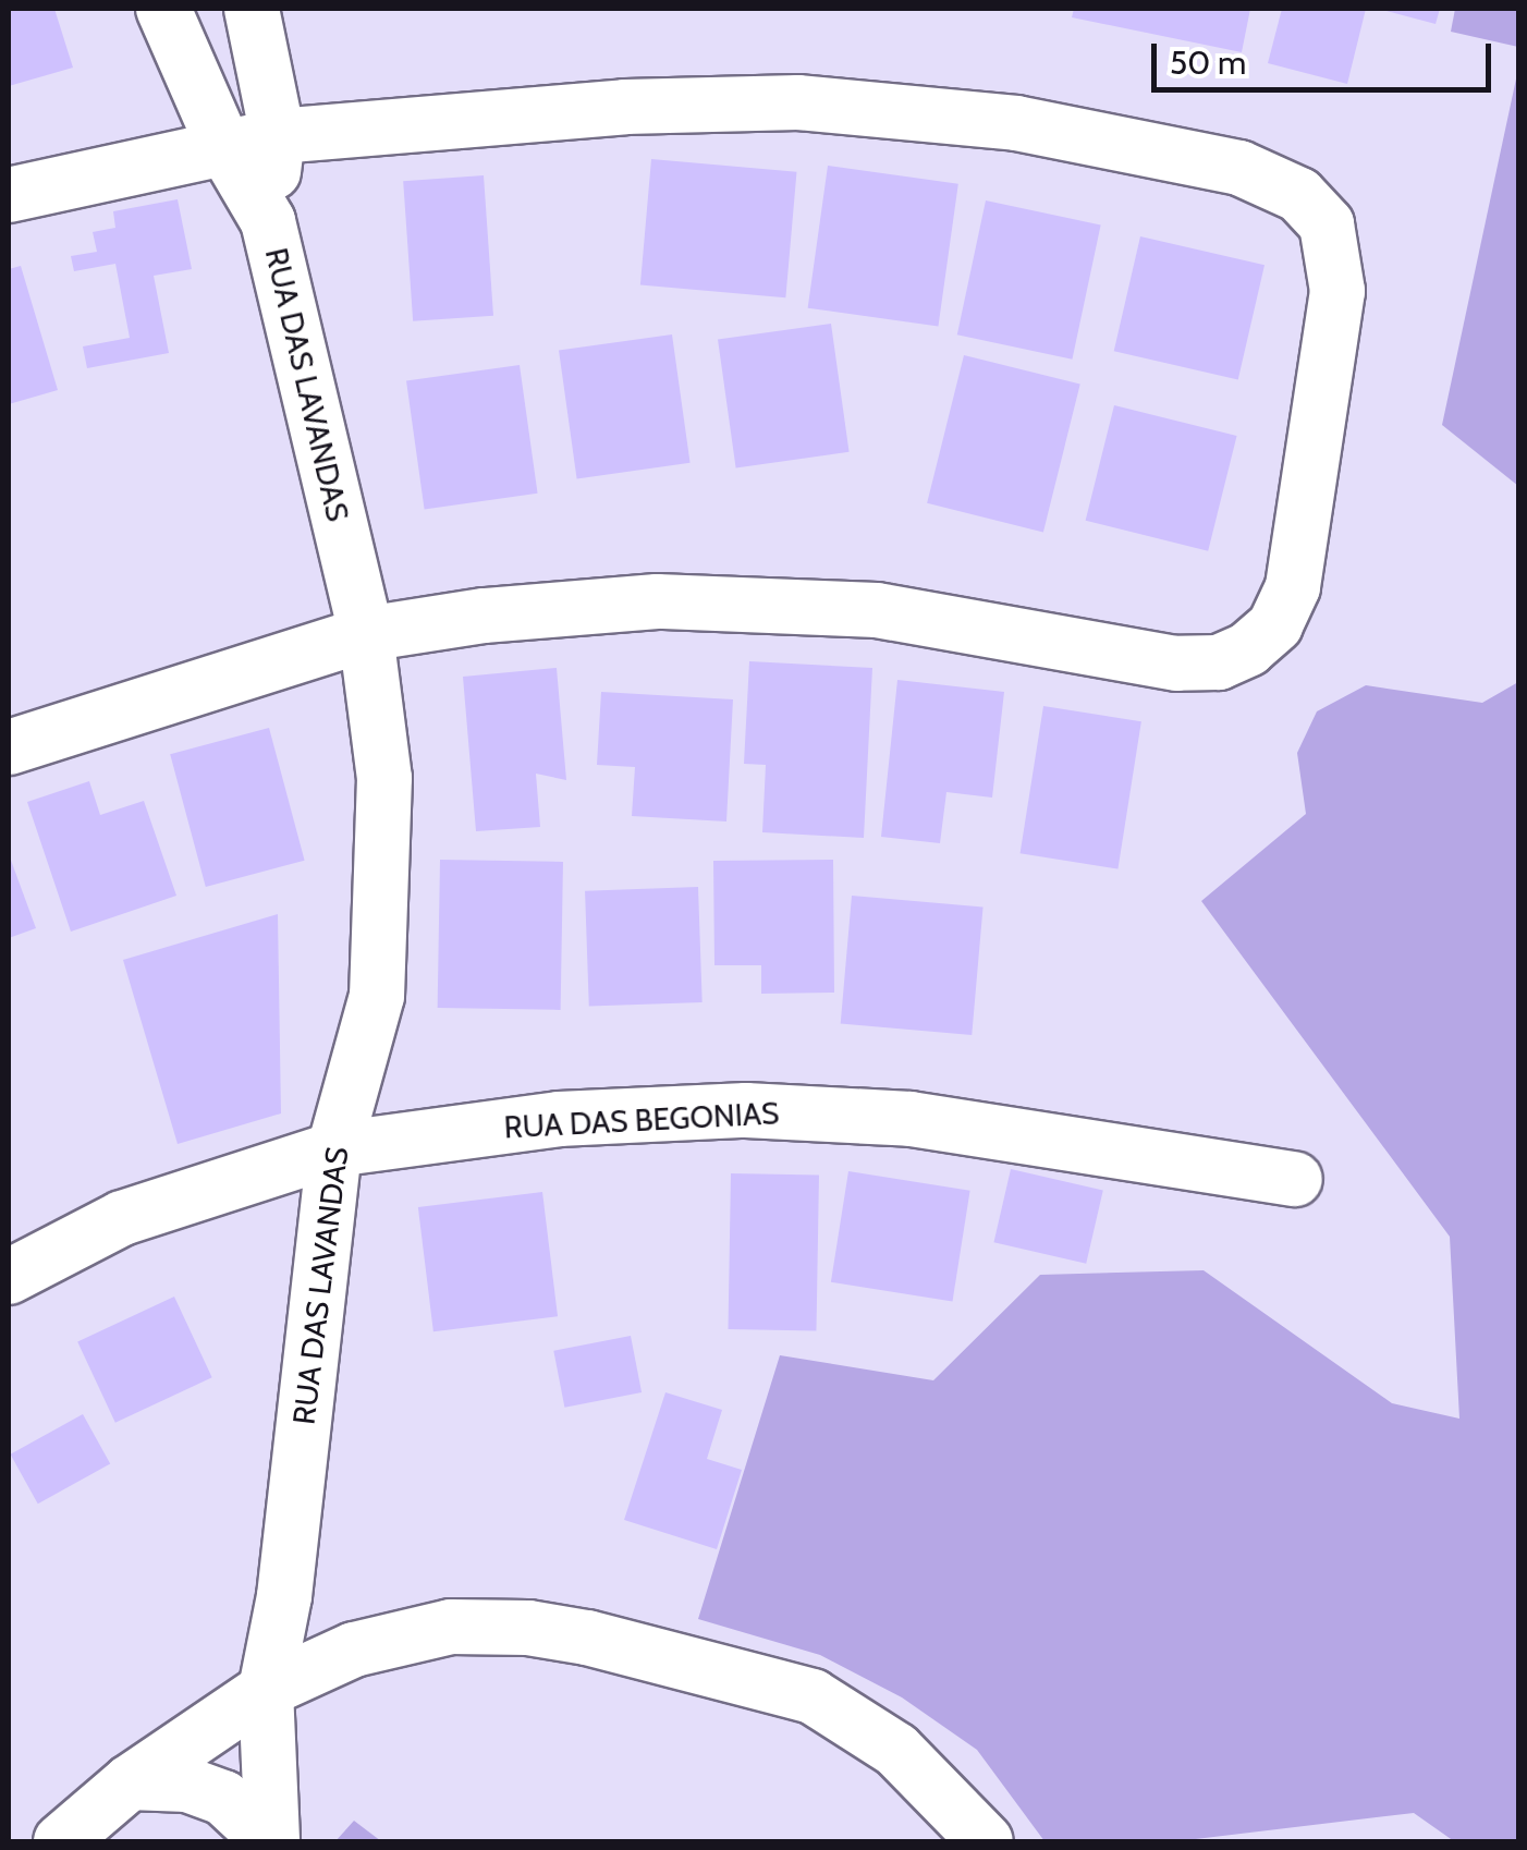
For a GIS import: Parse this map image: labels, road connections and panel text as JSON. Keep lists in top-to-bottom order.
{
  "streets": {
    "street": ["RUA DAS LAVANDAS", "RUA DAS BEGONIAS"]
  },
  "crossings": [
    ["RUA DAS LAVANDAS", "RUA DAS BEGONIAS"]
  ],
  "scale_bar": "50 m"
}
